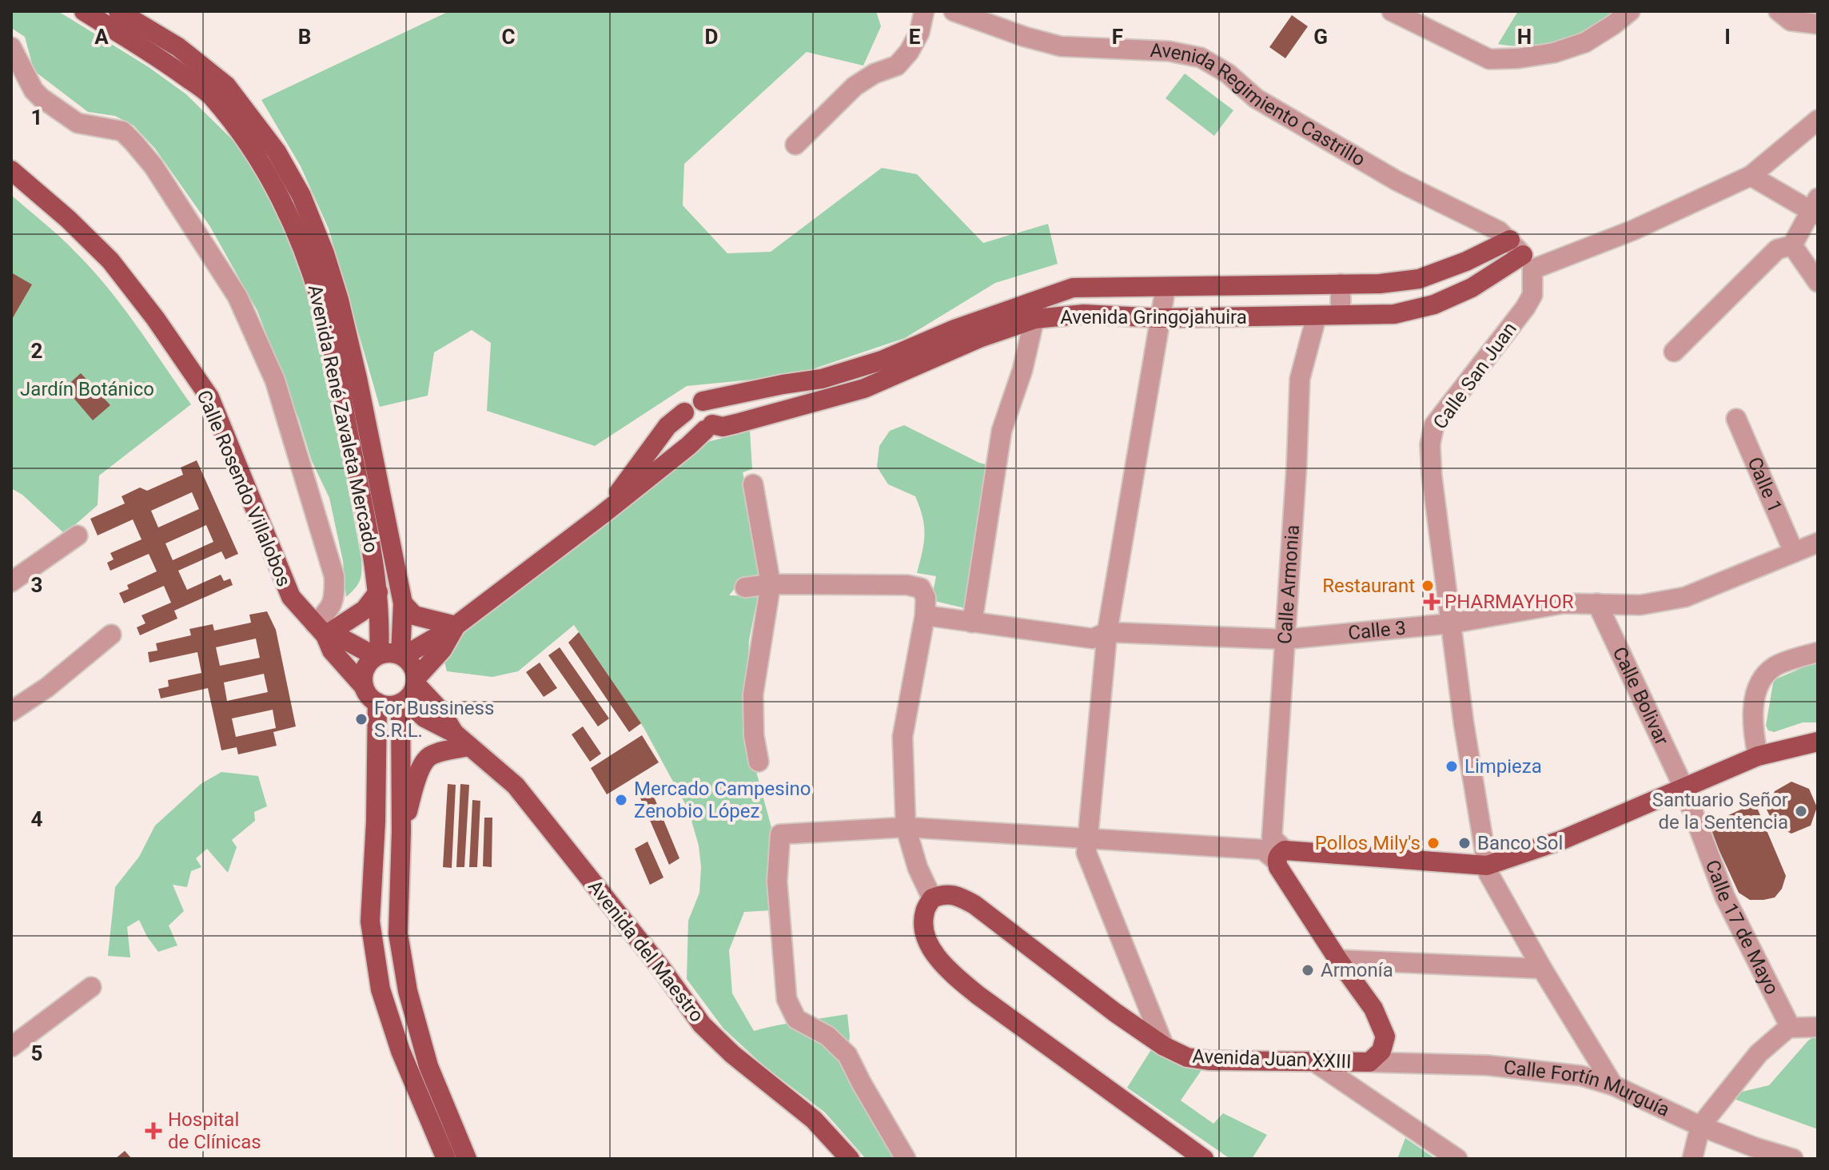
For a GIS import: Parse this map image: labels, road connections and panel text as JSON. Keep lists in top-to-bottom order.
{
  "streets": {
    "main road": [
      "Avenida Gringojahuira",
      "Avenida René Zavaleta Mercado",
      "Calle Rosendo Villalobos",
      "Avenida del Maestro",
      "Avenida Juan XXIII"
    ],
    "street": [
      "Avenida Regimiento Castrillo",
      "Calle San Juan",
      "Calle 1",
      "Calle Armonia",
      "Calle 3",
      "Calle Bolivar",
      "Calle 17 de Mayo",
      "Calle Fortín Murguía"
    ]
  },
  "crossings": [
    ["Avenida Regimiento Castrillo", "Avenida Gringojahuira"],
    ["Avenida Regimiento Castrillo", "Calle San Juan"],
    ["Avenida Gringojahuira", "Calle San Juan"],
    ["Avenida Gringojahuira", "Calle Armonia"],
    ["Calle San Juan", "Calle 3"],
    ["Calle San Juan", "Calle Fortín Murguía"],
    ["Avenida René Zavaleta Mercado", "Calle Rosendo Villalobos"],
    ["Avenida René Zavaleta Mercado", "Avenida del Maestro"],
    ["Calle 1", "Calle 3"],
    ["Calle Rosendo Villalobos", "Avenida del Maestro"],
    ["Calle Armonia", "Calle 3"],
    ["Calle Armonia", "Avenida Juan XXIII"],
    ["Calle 3", "Calle Bolivar"],
    ["Calle Bolivar", "Calle 17 de Mayo"],
    ["Avenida Juan XXIII", "Calle Fortín Murguía"]
  ],
  "parks": ["Jardín Botánico"],
  "places": {
    "other": [
      "Restaurant",
      "For Bussiness S.R.L.",
      "Limpieza",
      "Mercado Campesino Zenobio López",
      "Santuario Señor de la Sentencia",
      "Pollos Mily's",
      "Banco Sol",
      "Armonía"
    ],
    "health": ["PHARMAYHOR", "Hospital de Clínicas"]
  },
  "grid": {
    "columns": [
      "A",
      "B",
      "C",
      "D",
      "E",
      "F",
      "G",
      "H",
      "I"
    ],
    "rows": [
      "1",
      "2",
      "3",
      "4",
      "5"
    ]
  }
}
